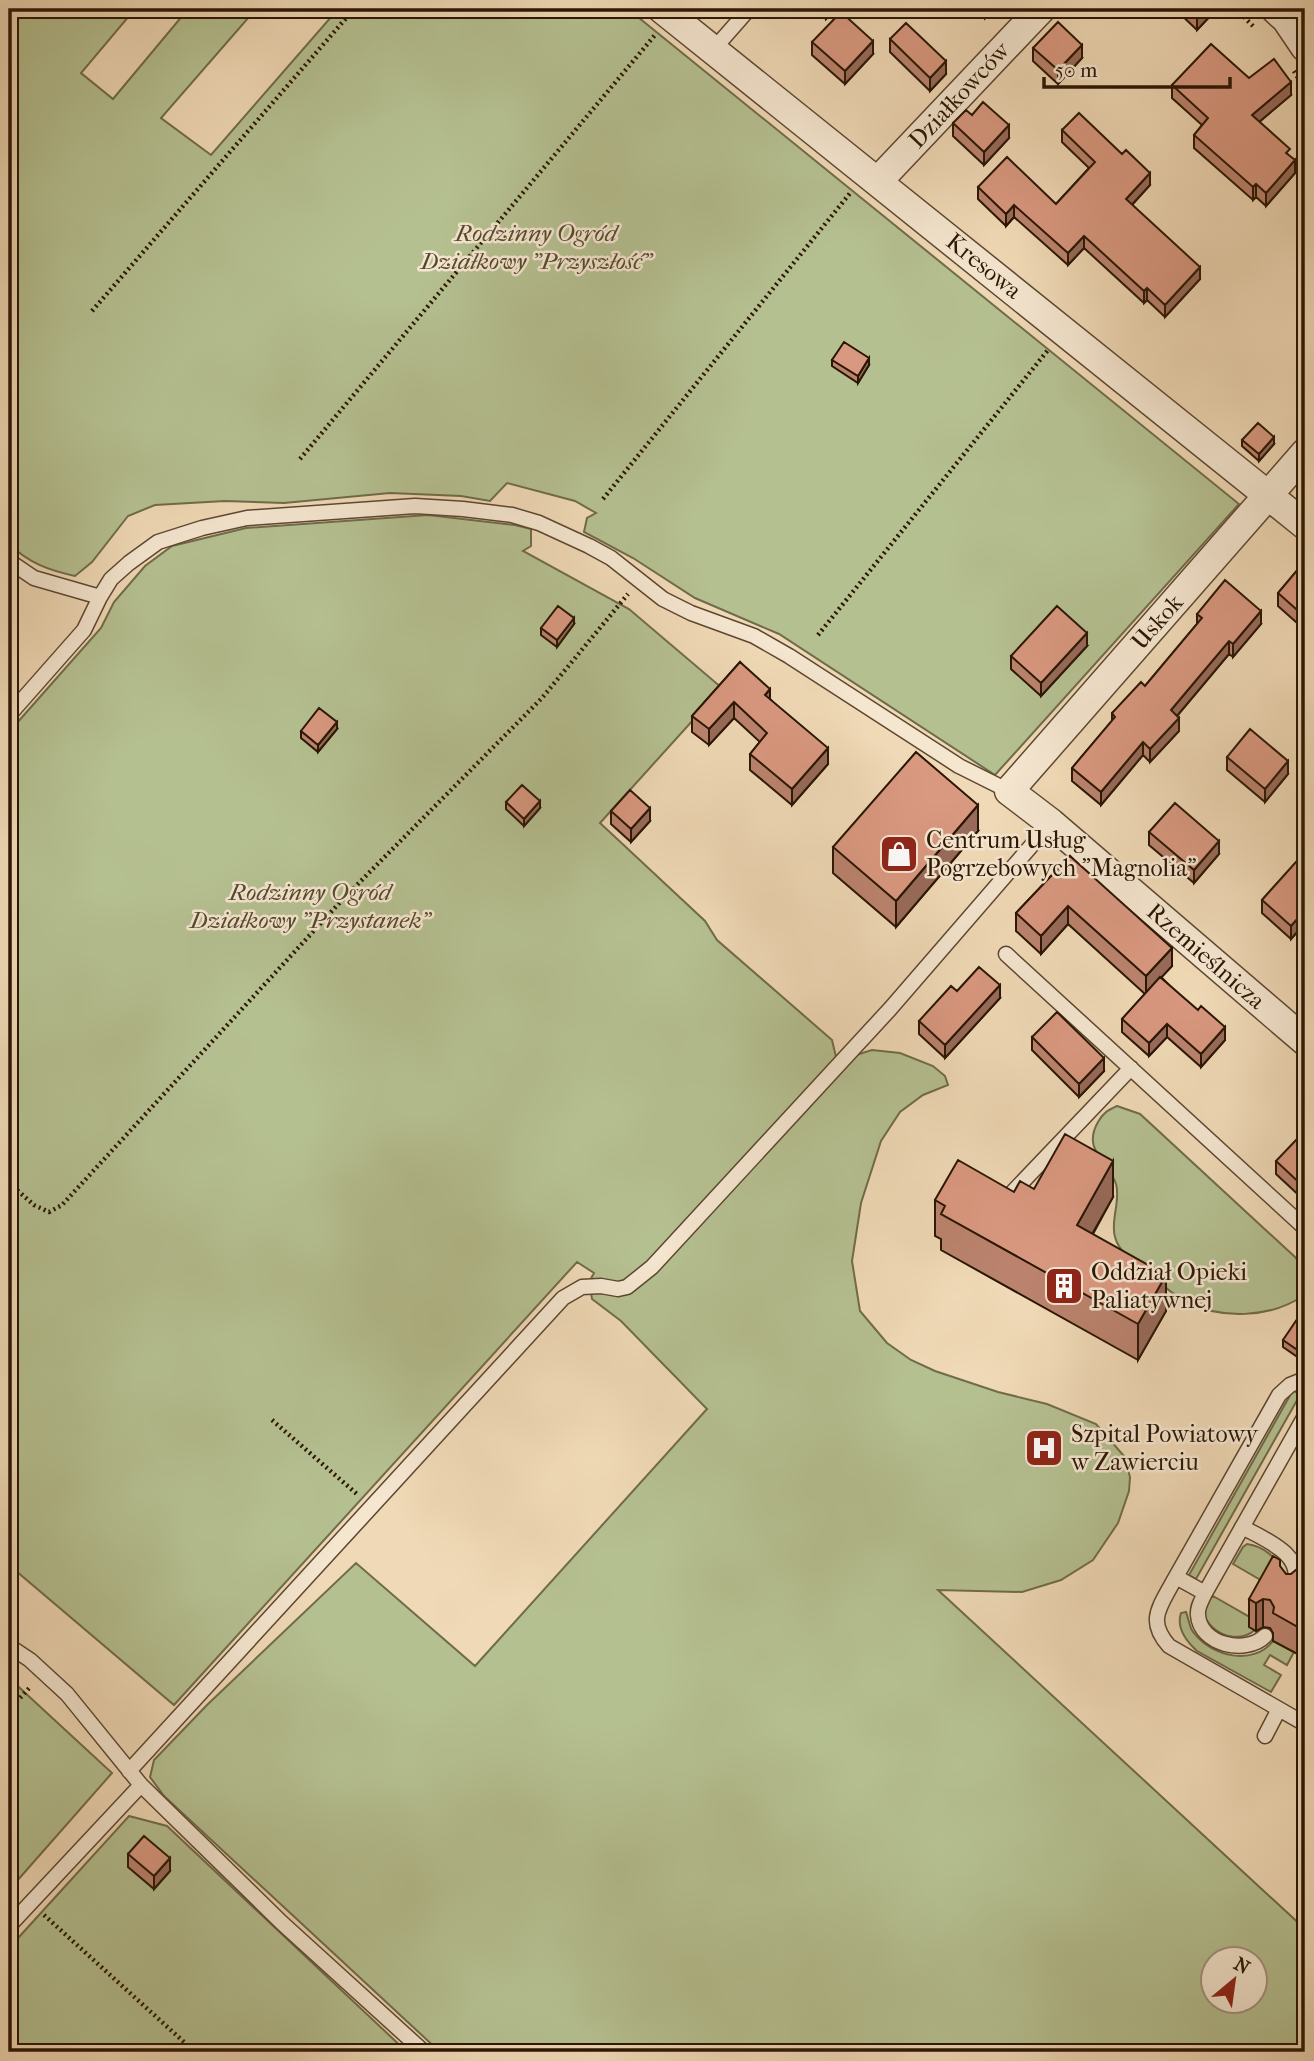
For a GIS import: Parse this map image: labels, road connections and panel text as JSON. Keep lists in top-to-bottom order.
{
  "streets": {
    "street": [
      "Działkowców",
      "Kresowa",
      "Uskok",
      "Rzemieślnicza"
    ]
  },
  "crossings": [
    ["Działkowców", "Kresowa"],
    ["Kresowa", "Uskok"],
    ["Uskok", "Rzemieślnicza"]
  ],
  "parks": ["Rodzinny Ogród Działkowy \"Przyszłość\"", "Rodzinny Ogród Działkowy \"Przystanek\""],
  "places": {
    "shop": ["Centrum Usług Pogrzebowych \"Magnolia\""],
    "building": ["Oddział Opieki Paliatywnej"],
    "hospital": ["Szpital Powiatowy w Zawierciu"]
  },
  "scale_bar": "50 m",
  "north": "top right"
}
